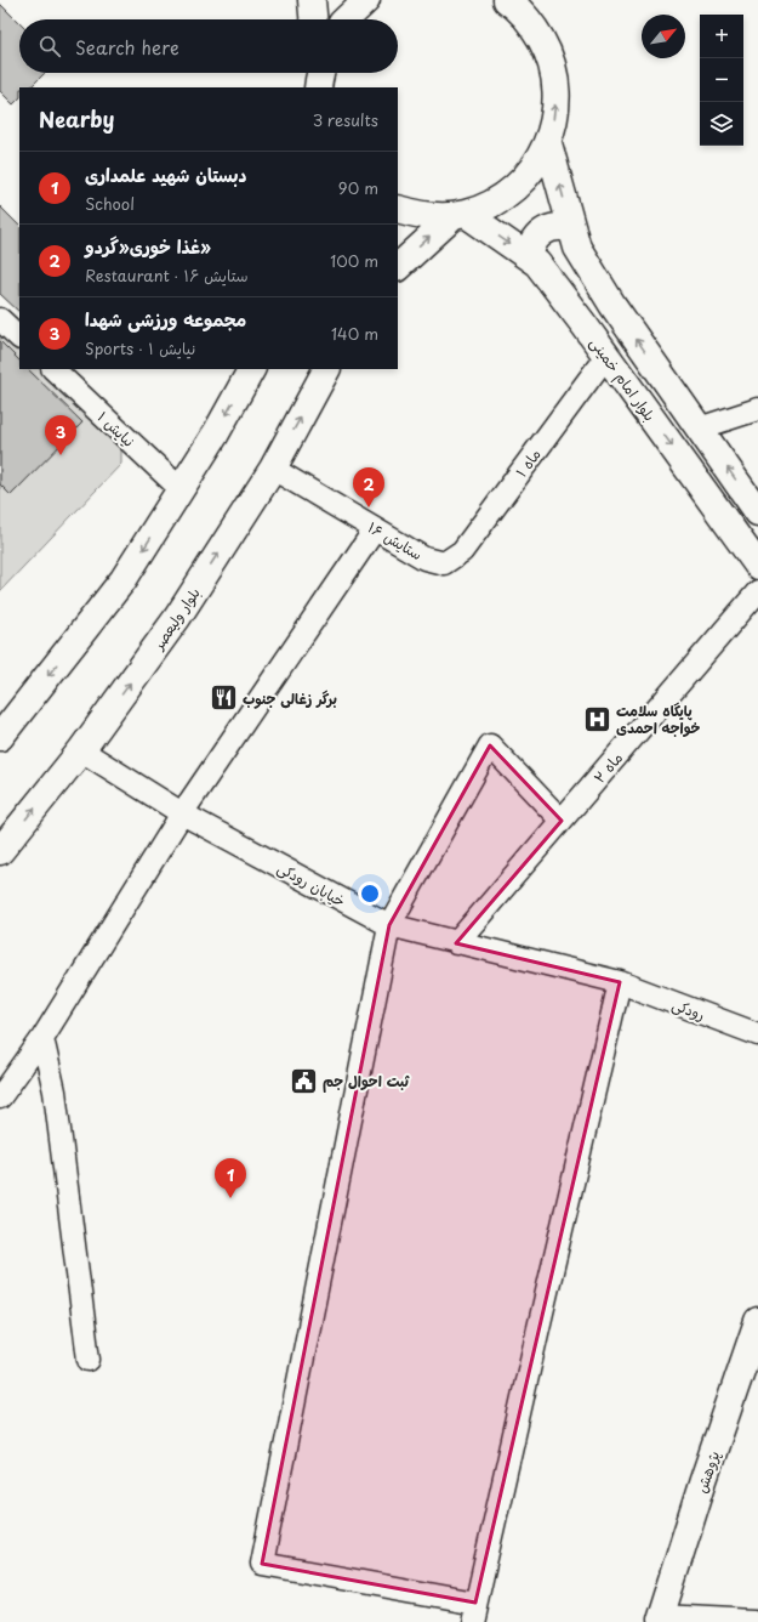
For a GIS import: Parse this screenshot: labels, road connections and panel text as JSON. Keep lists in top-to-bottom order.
{
  "streets": {
    "main road": ["بلوار امام خمینی", "بلوار ولیعصر", "پژوهش"],
    "street": [
      "نیایش ۱",
      "ماه ۱",
      "ستایش ۱۶",
      "ماه ۲",
      "خیابان رودکی",
      "رودکی"
    ]
  },
  "crossings": [
    ["بلوار امام خمینی", "ماه ۱"],
    ["ماه ۱", "ستایش ۱۶"],
    ["ستایش ۱۶", "بلوار ولیعصر"],
    ["بلوار ولیعصر", "خیابان رودکی"],
    ["ماه ۲", "خیابان رودکی"],
    ["خیابان رودکی", "رودکی"]
  ],
  "places": {
    "restaurant": ["برگر زغالی جنوب"],
    "hospital": ["پایگاه سلامت خواجه احمدی"],
    "public building": ["ثبت احوال جم"]
  },
  "north": "top right",
  "page": {
    "map_buttons": ["+", "−"],
    "search": "Search here",
    "heading": ["Nearby", "3 results"],
    "list": [
      {
        "mark": "1",
        "name": "دبستان شهید علمداری",
        "note": "School",
        "value": "90 m"
      },
      {
        "mark": "2",
        "name": "غذا خوری«گردو»",
        "note": "Restaurant · ستایش ۱۶",
        "value": "100 m"
      },
      {
        "mark": "3",
        "name": "مجموعه ورزشی شهدا",
        "note": "Sports · نیایش ۱",
        "value": "140 m"
      }
    ],
    "pins": ["3", "2", "1"]
  }
}
